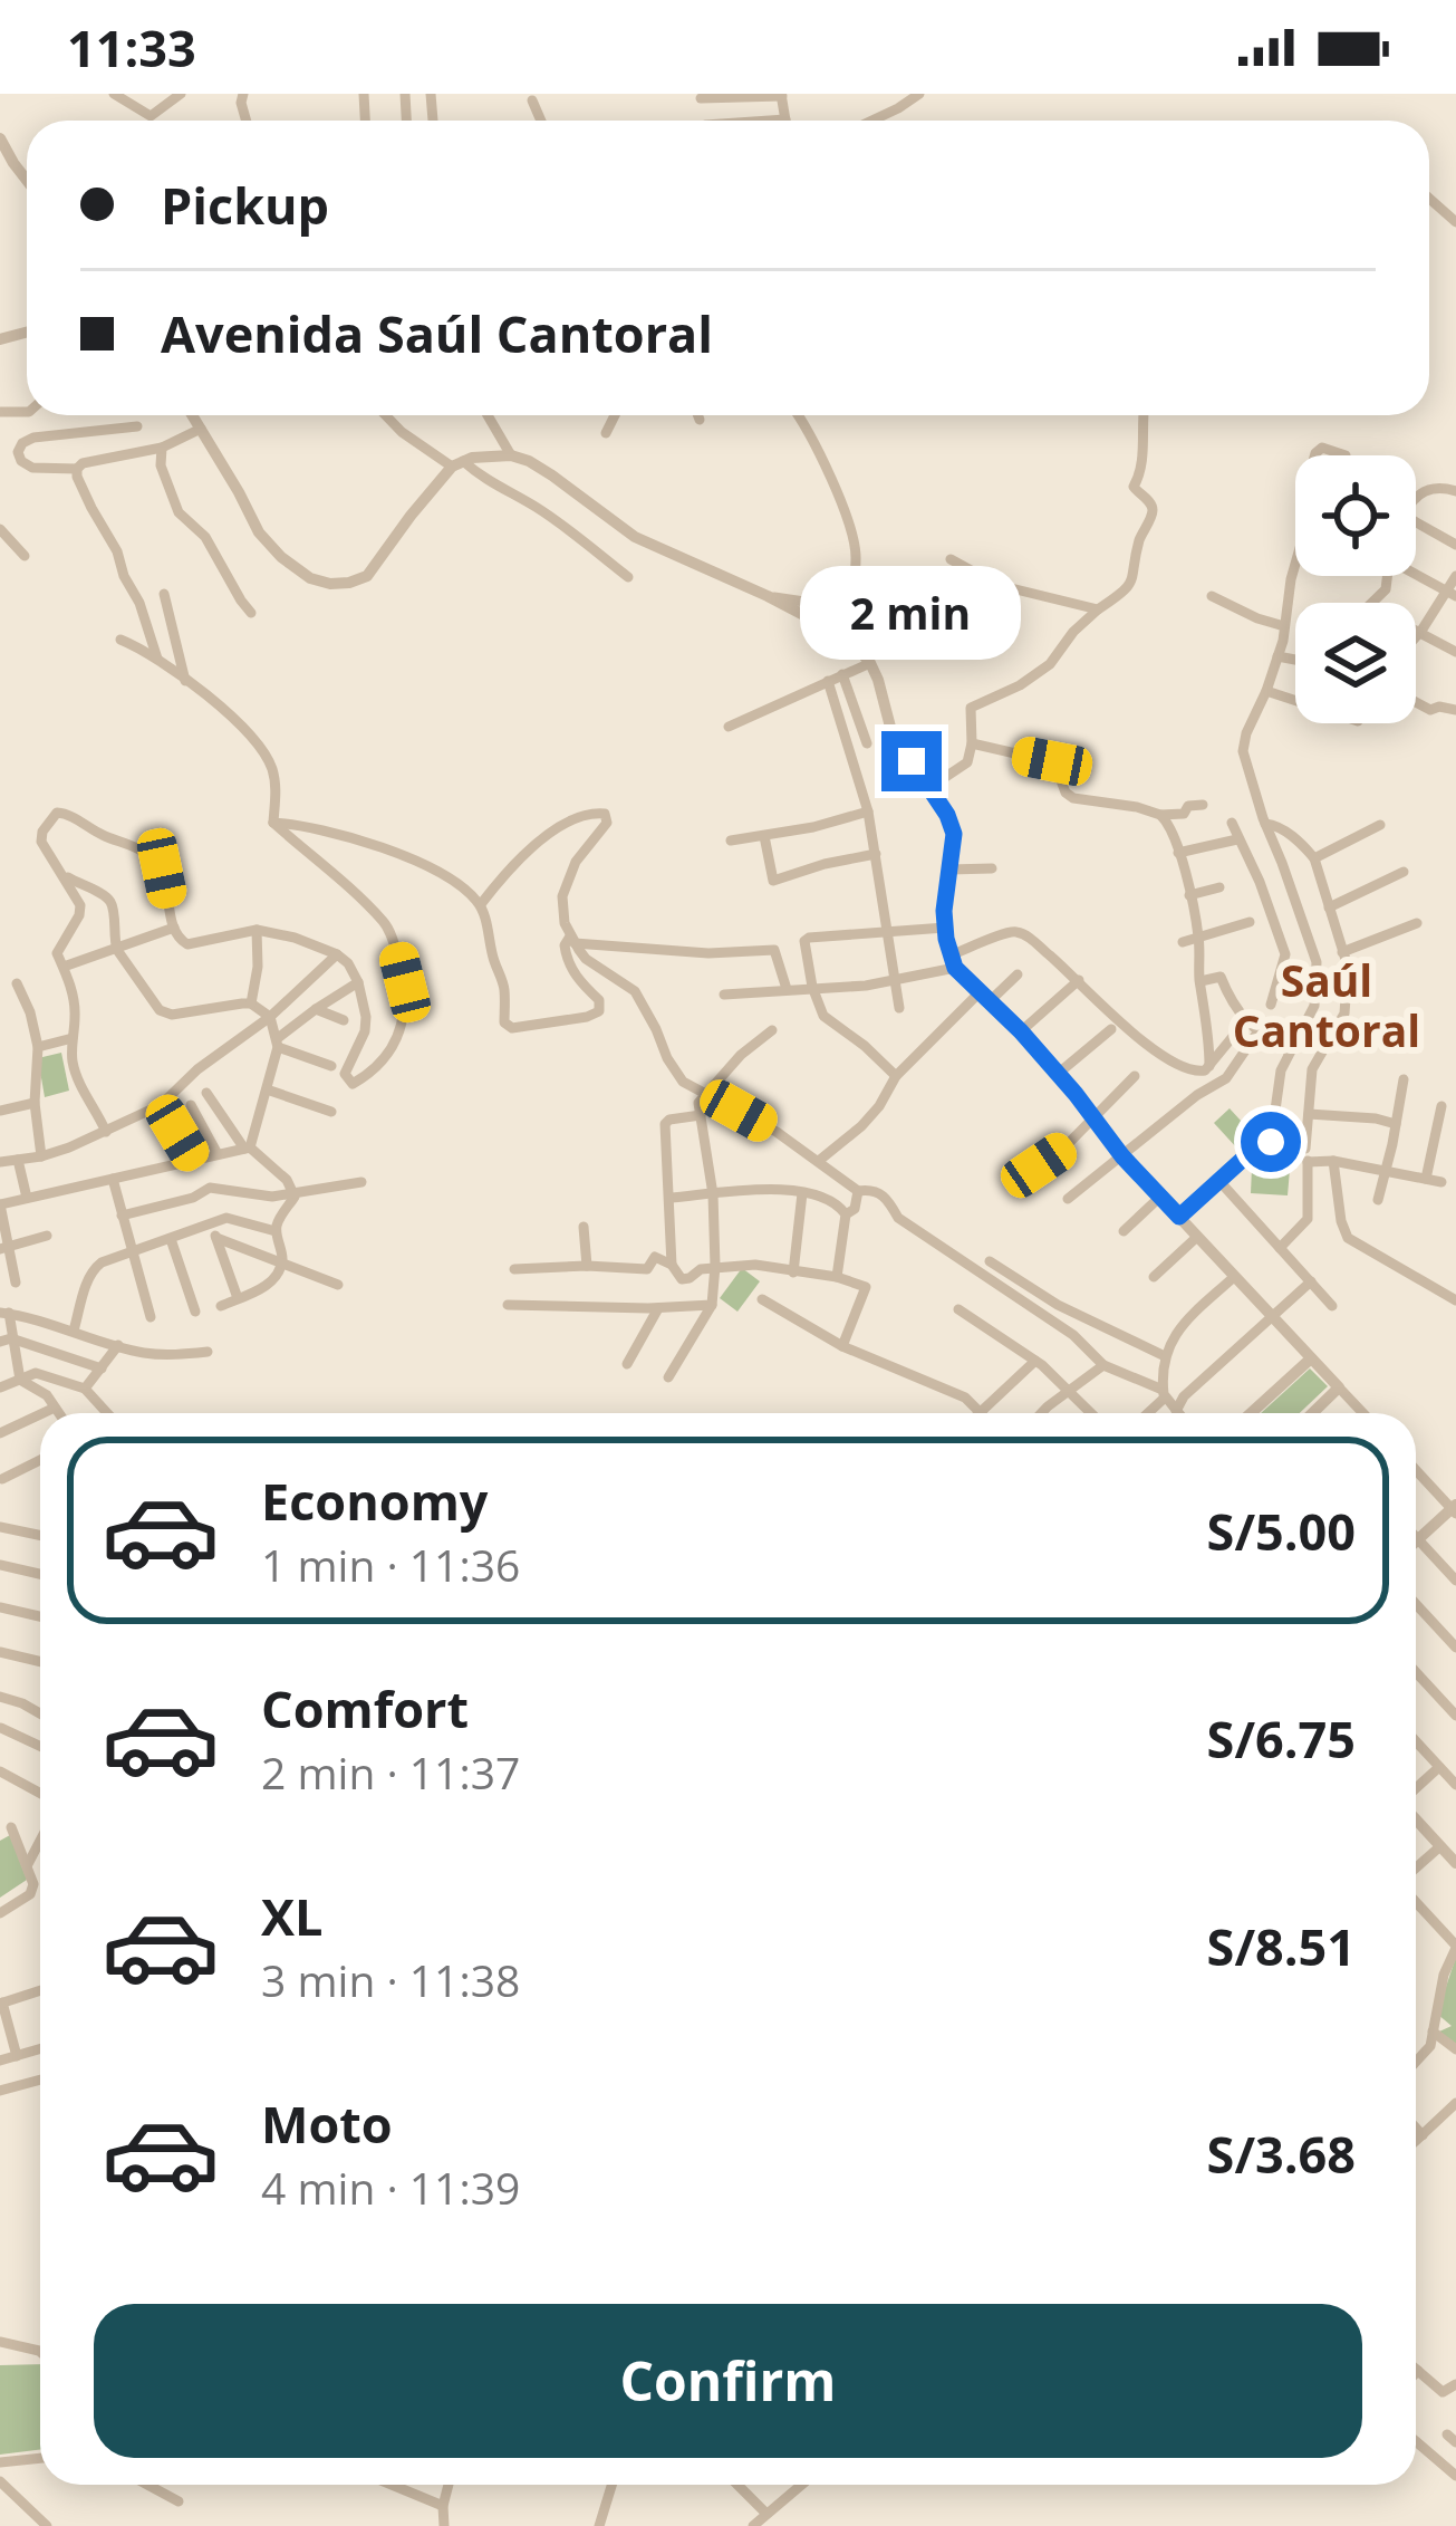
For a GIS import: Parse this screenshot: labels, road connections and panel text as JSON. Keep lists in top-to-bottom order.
{
  "districts": ["Saúl Cantoral"],
  "page": {
    "status": "11:33",
    "banner": ["Pickup", "Avenida Saúl Cantoral"],
    "bubble": "2 min",
    "list": [
      {
        "name": "Economy",
        "note": "1 min · 11:36",
        "value": "S/5.00"
      },
      {
        "name": "Comfort",
        "note": "2 min · 11:37",
        "value": "S/6.75"
      },
      {
        "name": "XL",
        "note": "3 min · 11:38",
        "value": "S/8.51"
      },
      {
        "name": "Moto",
        "note": "4 min · 11:39",
        "value": "S/3.68"
      }
    ],
    "buttons": "Confirm"
  }
}
